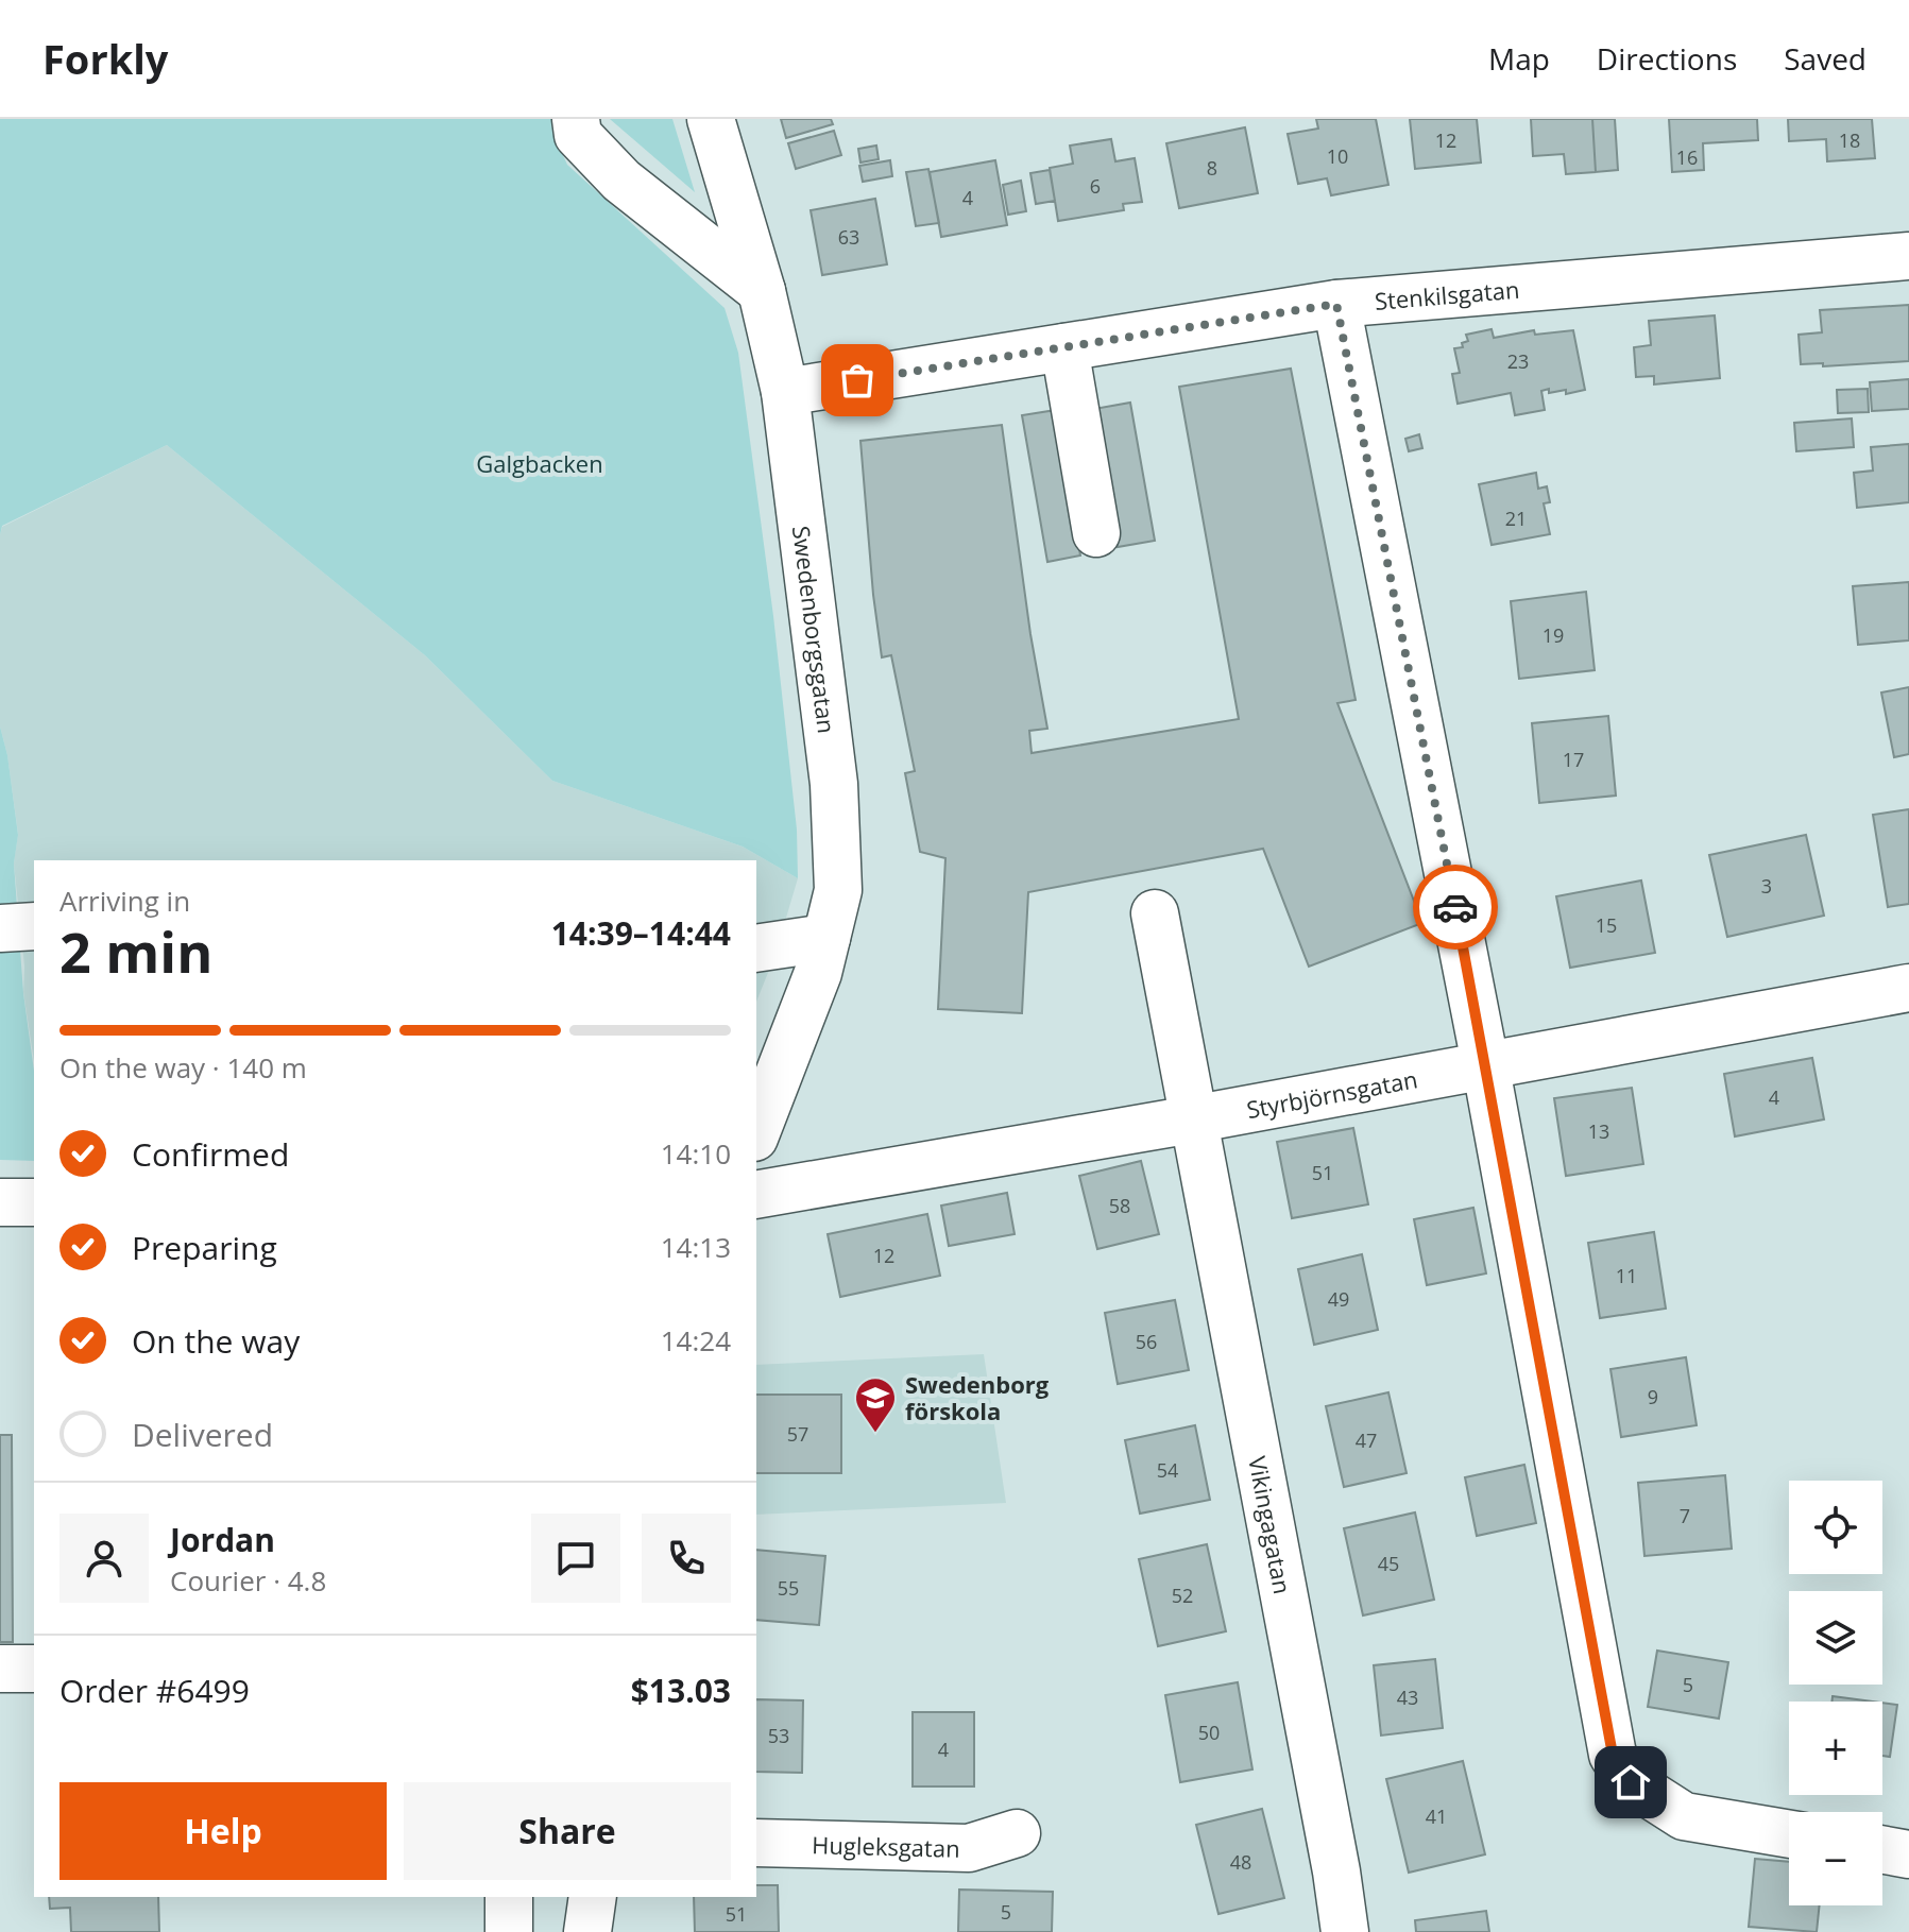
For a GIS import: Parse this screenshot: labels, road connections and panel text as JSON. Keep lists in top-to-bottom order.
{
  "streets": {
    "street": [
      "Stenkilsgatan",
      "Swedenborgsgatan",
      "Styrbjörnsgatan",
      "Vikingagatan",
      "Hugleksgatan"
    ]
  },
  "crossings": [
    ["Stenkilsgatan", "Swedenborgsgatan"],
    ["Styrbjörnsgatan", "Vikingagatan"]
  ],
  "parks": ["Galgbacken"],
  "places": {
    "school or university": ["Swedenborg förskola"]
  },
  "house_numbers": [
    "12",
    "18",
    "10",
    "16",
    "8",
    "6",
    "4",
    "63",
    "23",
    "21",
    "19",
    "17",
    "3",
    "15",
    "4",
    "13",
    "51",
    "58",
    "12",
    "11",
    "49",
    "56",
    "9",
    "57",
    "47",
    "54",
    "7",
    "45",
    "55",
    "52",
    "5",
    "43",
    "50",
    "53",
    "4",
    "41",
    "48",
    "5",
    "51"
  ],
  "page": {
    "header": "Forkly",
    "nav": ["Map", "Directions", "Saved"],
    "heading": ["2 min", "Arriving in", "14:39–14:44"],
    "panel": [
      "Jordan",
      "Courier · 4.8",
      "Order #6499",
      "$13.03"
    ],
    "bar": "On the way · 140 m",
    "list": [
      ["Confirmed", "14:10"],
      ["Preparing", "14:13"],
      ["On the way", "14:24"],
      "Delivered"
    ],
    "map_buttons": ["+", "−"],
    "buttons": ["Help", "Share"]
  }
}
